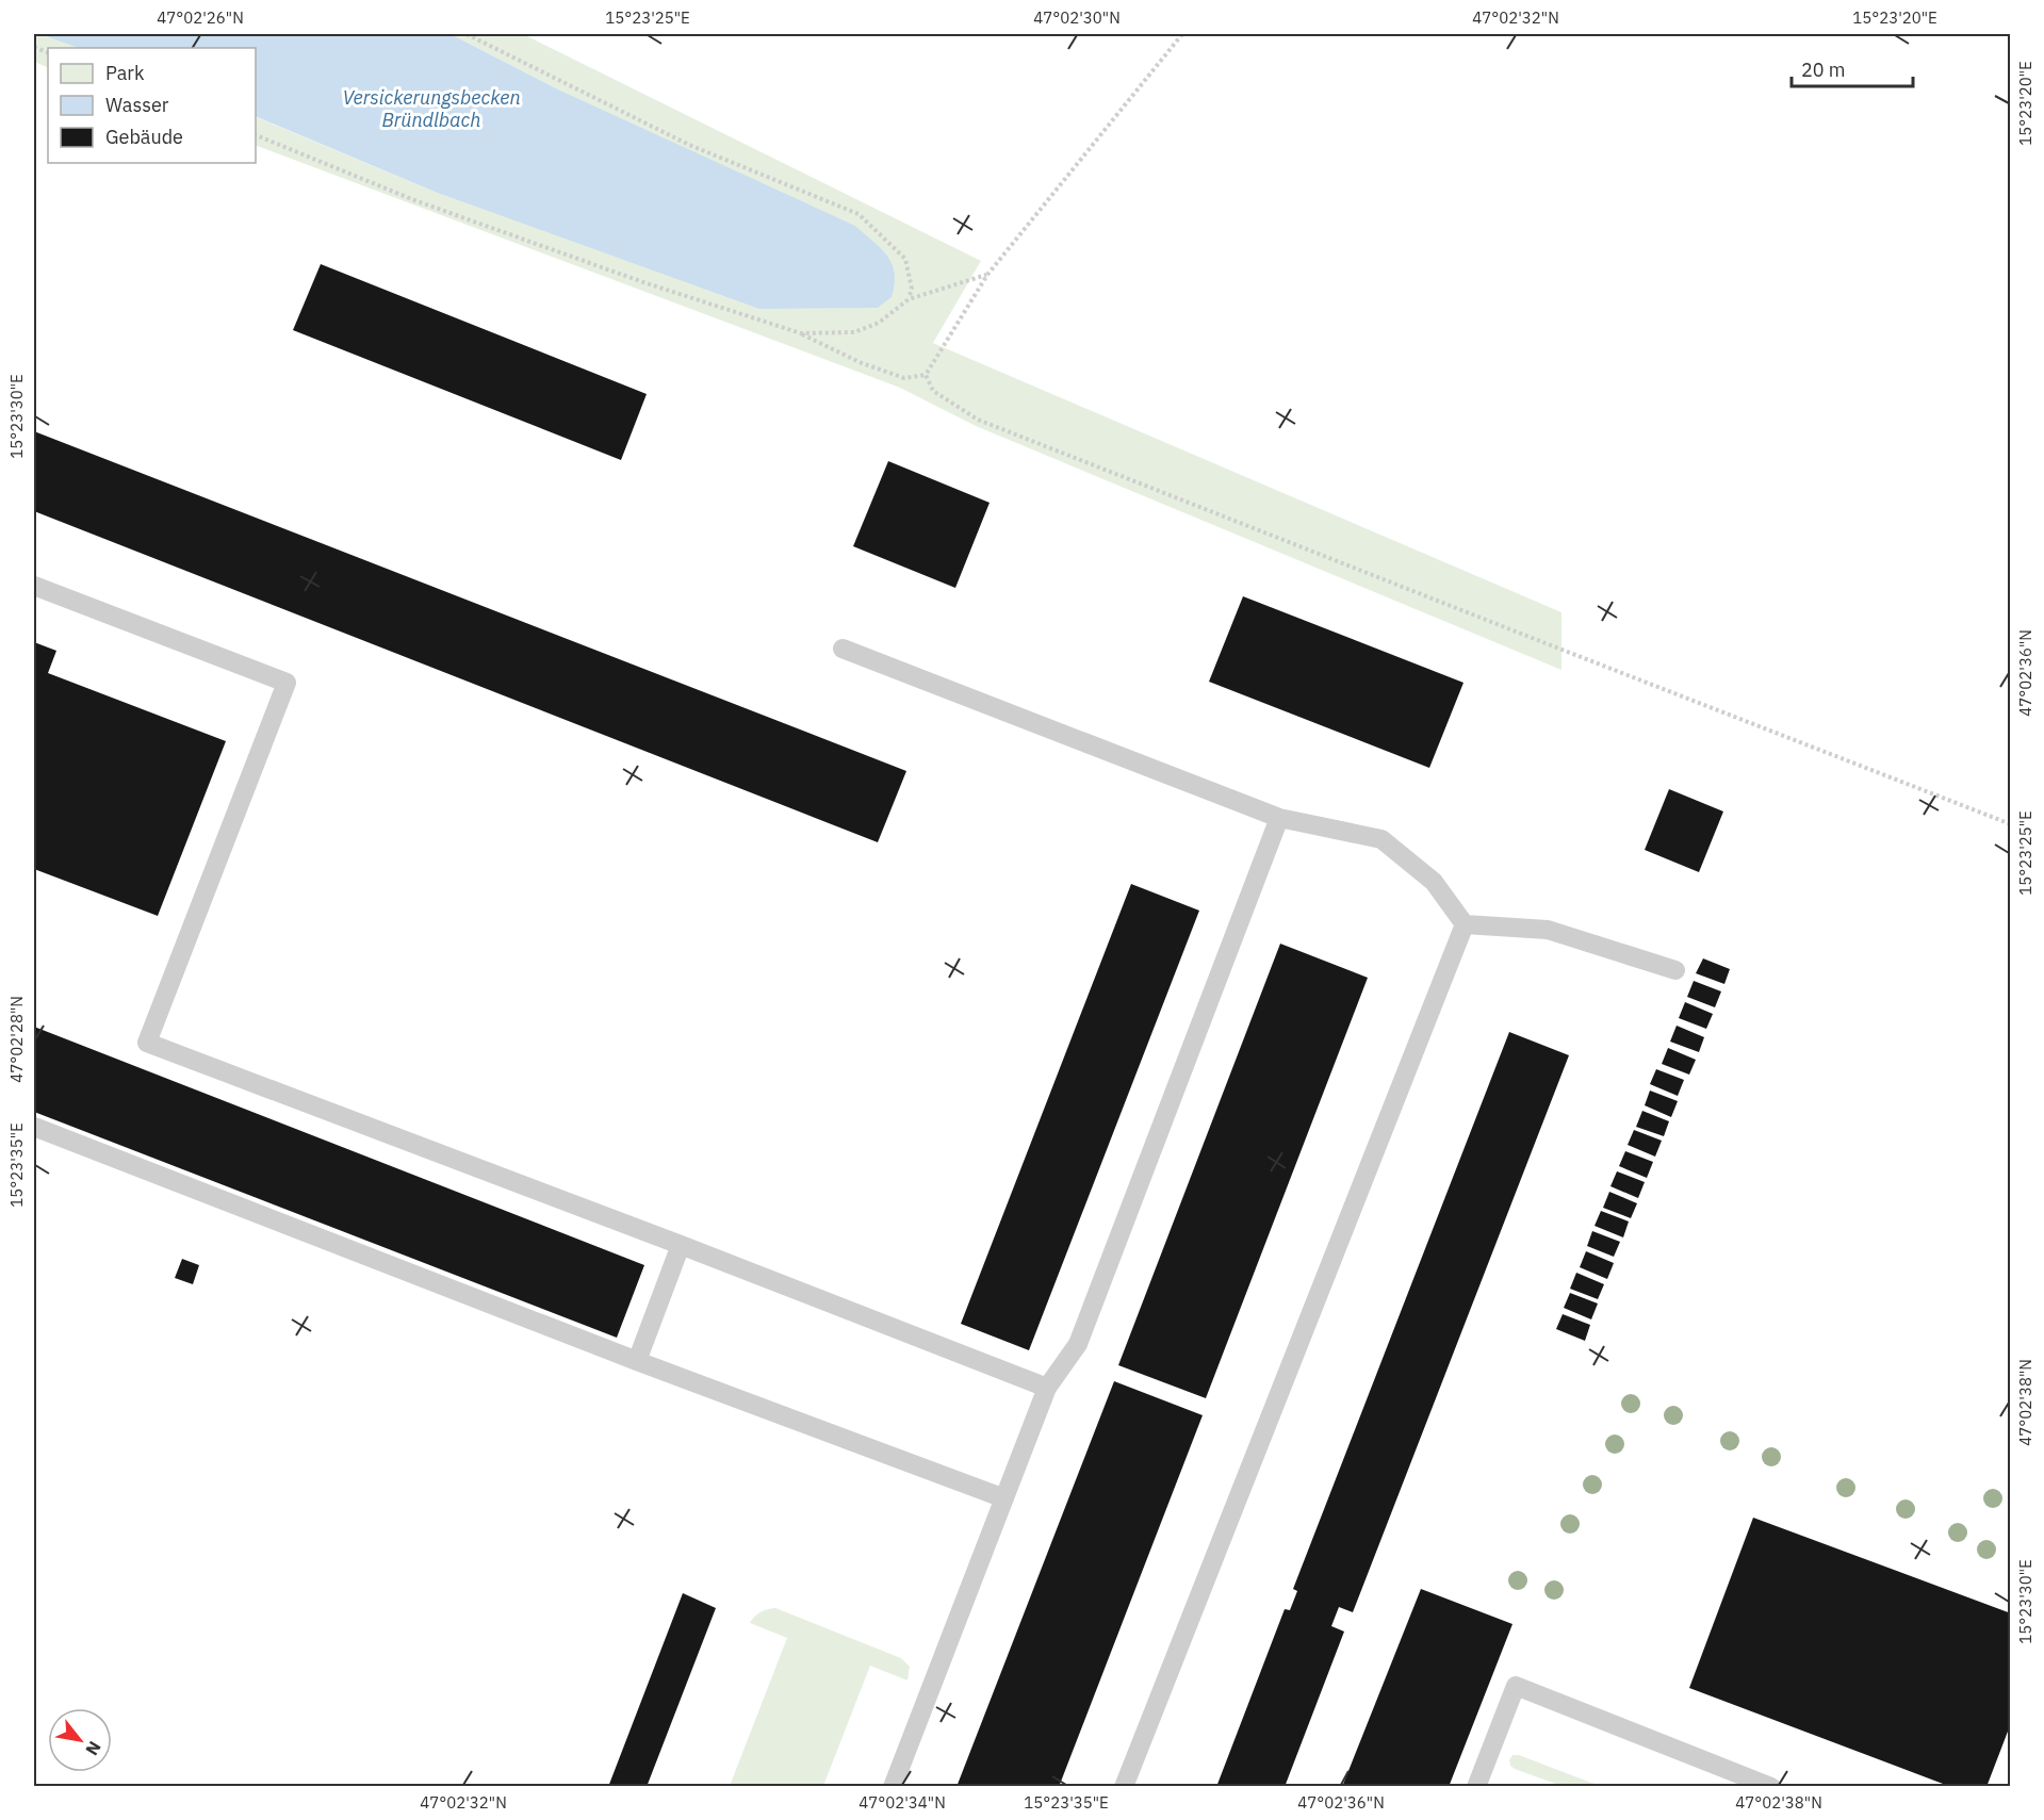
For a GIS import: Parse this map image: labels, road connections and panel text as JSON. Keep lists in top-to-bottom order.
{
  "water": ["Versickerungsbecken Bründlbach"],
  "legend": ["Park", "Wasser", "Gebäude"],
  "scale_bar": "20 m",
  "north": "bottom right",
  "coordinates": [
    "47°02'26\"N",
    "15°23'25\"E",
    "47°02'30\"N",
    "47°02'32\"N",
    "15°23'20\"E",
    "15°23'30\"E",
    "47°02'36\"N",
    "47°02'28\"N",
    "15°23'35\"E",
    "47°02'38\"N",
    "47°02'34\"N"
  ]
}
